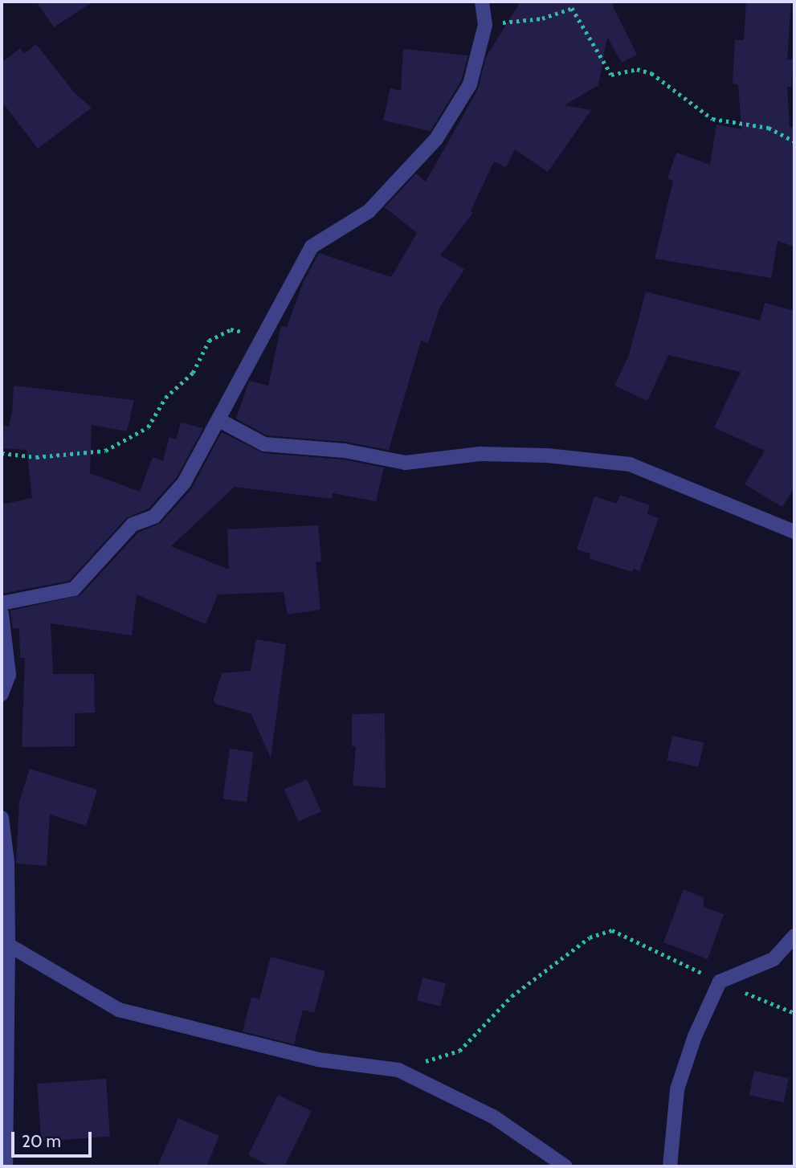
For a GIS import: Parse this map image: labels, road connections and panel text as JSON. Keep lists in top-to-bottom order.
{
  "scale_bar": "20 m"
}
